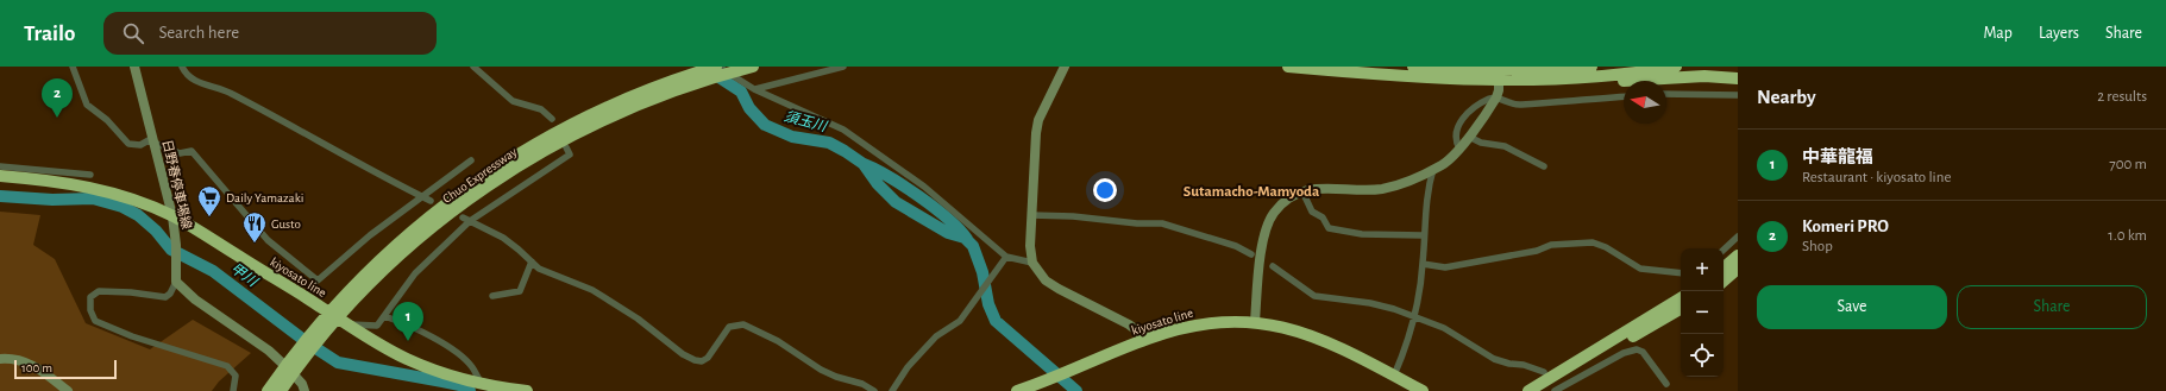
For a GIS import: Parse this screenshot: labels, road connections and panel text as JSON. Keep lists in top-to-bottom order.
{
  "streets": {
    "highway": ["Chuo Expressway", "kiyosato line"],
    "street": ["日野春停車場線"]
  },
  "crossings": [
    ["日野春停車場線", "kiyosato line"]
  ],
  "districts": ["Sutamacho-Mamyoda"],
  "water": ["須玉川", "甲川"],
  "places": {
    "supermarket": ["Daily Yamazaki"],
    "restaurant": ["Gusto"]
  },
  "scale_bar": "100 m",
  "north": "left",
  "page": {
    "header": "Trailo",
    "search": "Search here",
    "nav": ["Map", "Layers", "Share"],
    "heading": ["Nearby", "2 results"],
    "pins": ["2", "1"],
    "list": [
      {
        "mark": "1",
        "name": "中華龍福",
        "note": "Restaurant · kiyosato line",
        "value": "700 m"
      },
      {
        "mark": "2",
        "name": "Komeri PRO",
        "note": "Shop",
        "value": "1.0 km"
      }
    ],
    "map_buttons": ["+", "−"],
    "buttons": ["Save", "Share"],
    "scale": "100 m"
  }
}
